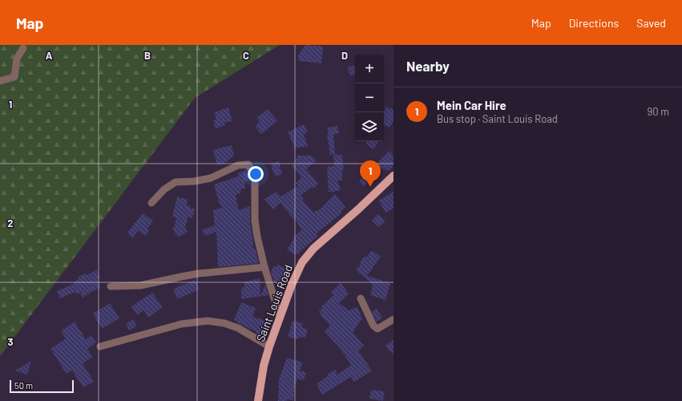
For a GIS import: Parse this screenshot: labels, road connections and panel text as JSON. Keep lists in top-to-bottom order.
{
  "streets": {
    "main road": ["Saint Louis Road"]
  },
  "scale_bar": "50 m",
  "page": {
    "header": "Map",
    "nav": ["Map", "Directions", "Saved"],
    "heading": "Nearby",
    "map_buttons": ["+", "−"],
    "list": [
      {
        "mark": "1",
        "name": "Mein Car Hire",
        "note": "Bus stop · Saint Louis Road",
        "value": "90 m"
      }
    ],
    "pins": "1",
    "scale": "50 m"
  },
  "grid": {
    "columns": [
      "A",
      "B",
      "C",
      "D"
    ],
    "rows": ["1", "2", "3"]
  }
}
